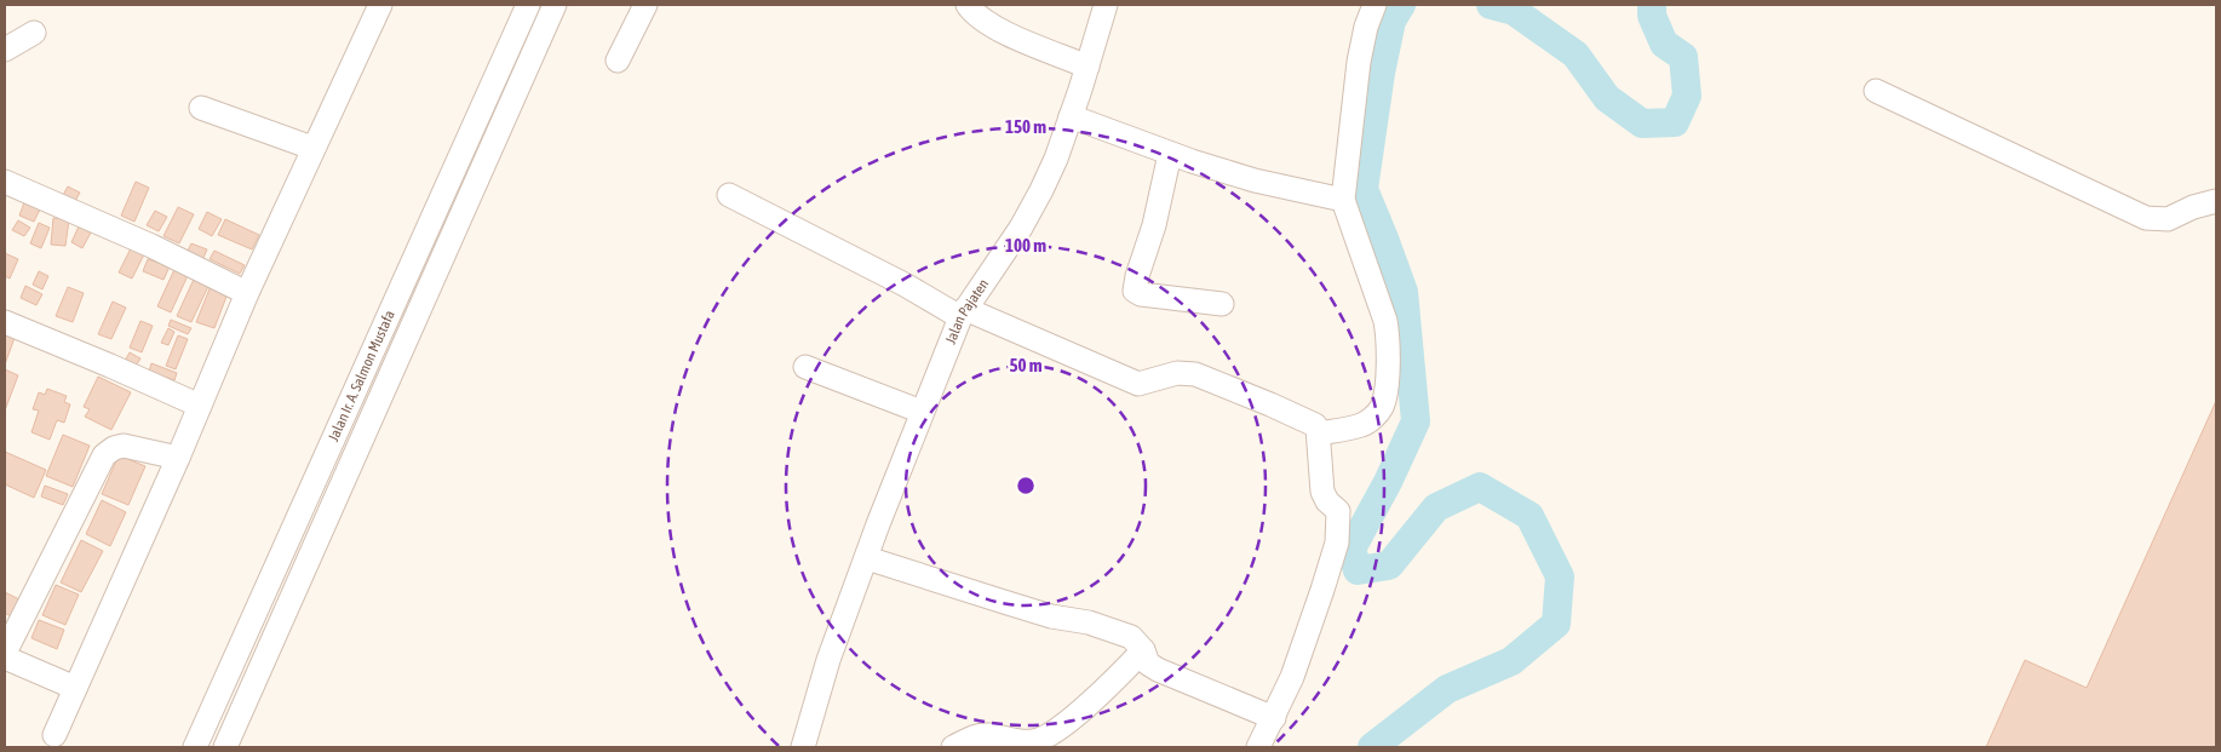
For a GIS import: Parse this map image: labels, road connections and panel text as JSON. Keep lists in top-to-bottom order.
{
  "streets": {
    "street": ["Jalan Pajaten", "Jalan Ir. A. Salmon Mustafa"]
  },
  "rings": ["150 m", "100 m", "50 m"]
}
